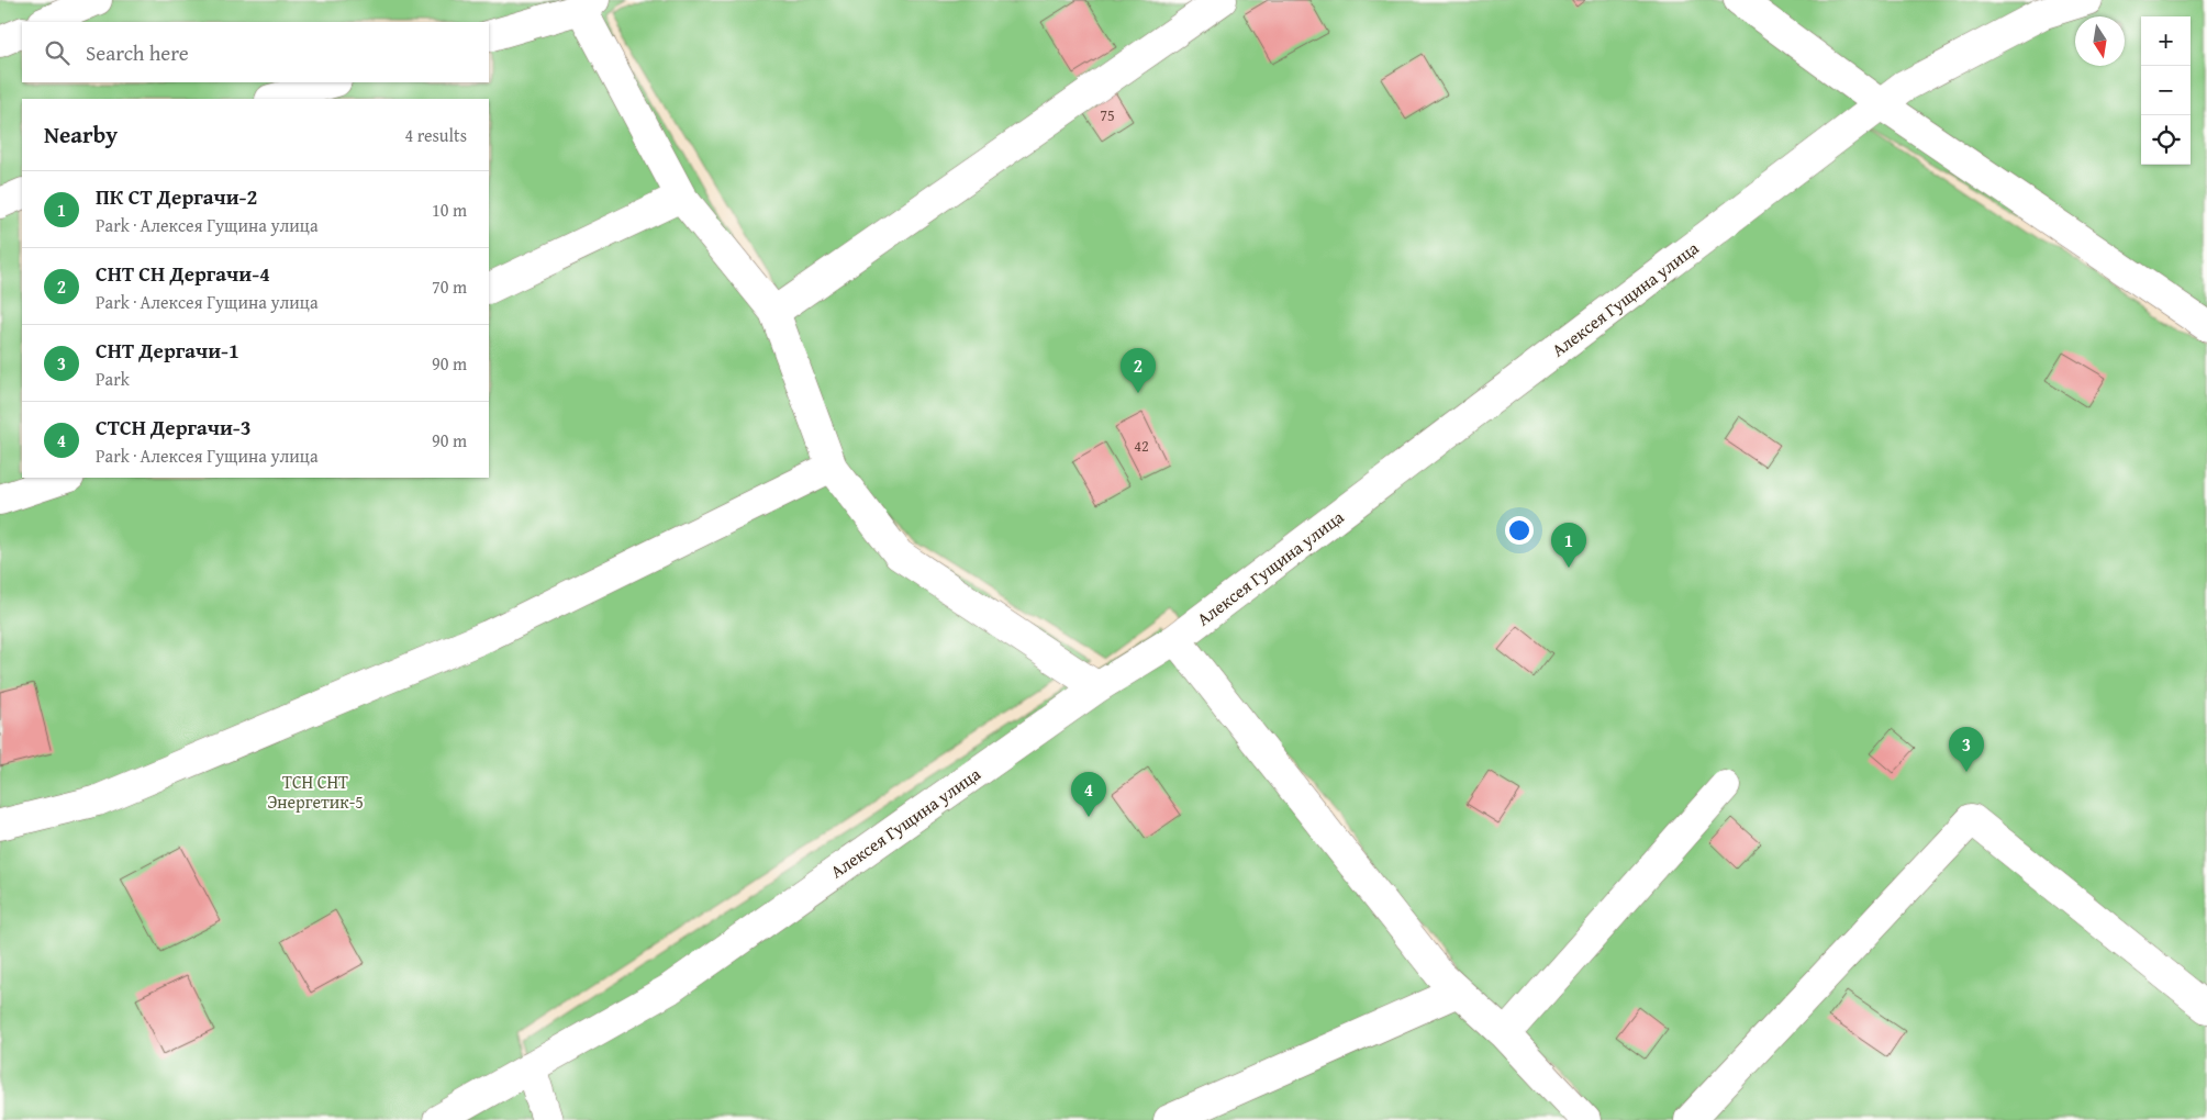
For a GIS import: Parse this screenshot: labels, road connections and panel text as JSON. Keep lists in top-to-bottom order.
{
  "streets": {
    "street": ["Алексея Гущина улица"]
  },
  "parks": ["ТСН СНТ Энергетик-5"],
  "house_numbers": ["75", "42"],
  "north": "bottom",
  "page": {
    "map_buttons": ["+", "−"],
    "search": "Search here",
    "heading": ["Nearby", "4 results"],
    "list": [
      {
        "mark": "1",
        "name": "ПК СТ Дергачи-2",
        "note": "Park · Алексея Гущина улица",
        "value": "10 m"
      },
      {
        "mark": "2",
        "name": "СНТ СН Дергачи-4",
        "note": "Park · Алексея Гущина улица",
        "value": "70 m"
      },
      {
        "mark": "3",
        "name": "СНТ Дергачи-1",
        "note": "Park",
        "value": "90 m"
      },
      {
        "mark": "4",
        "name": "СТСН Дергачи-3",
        "note": "Park · Алексея Гущина улица",
        "value": "90 m"
      }
    ],
    "pins": [
      "2",
      "1",
      "3",
      "4"
    ]
  }
}
